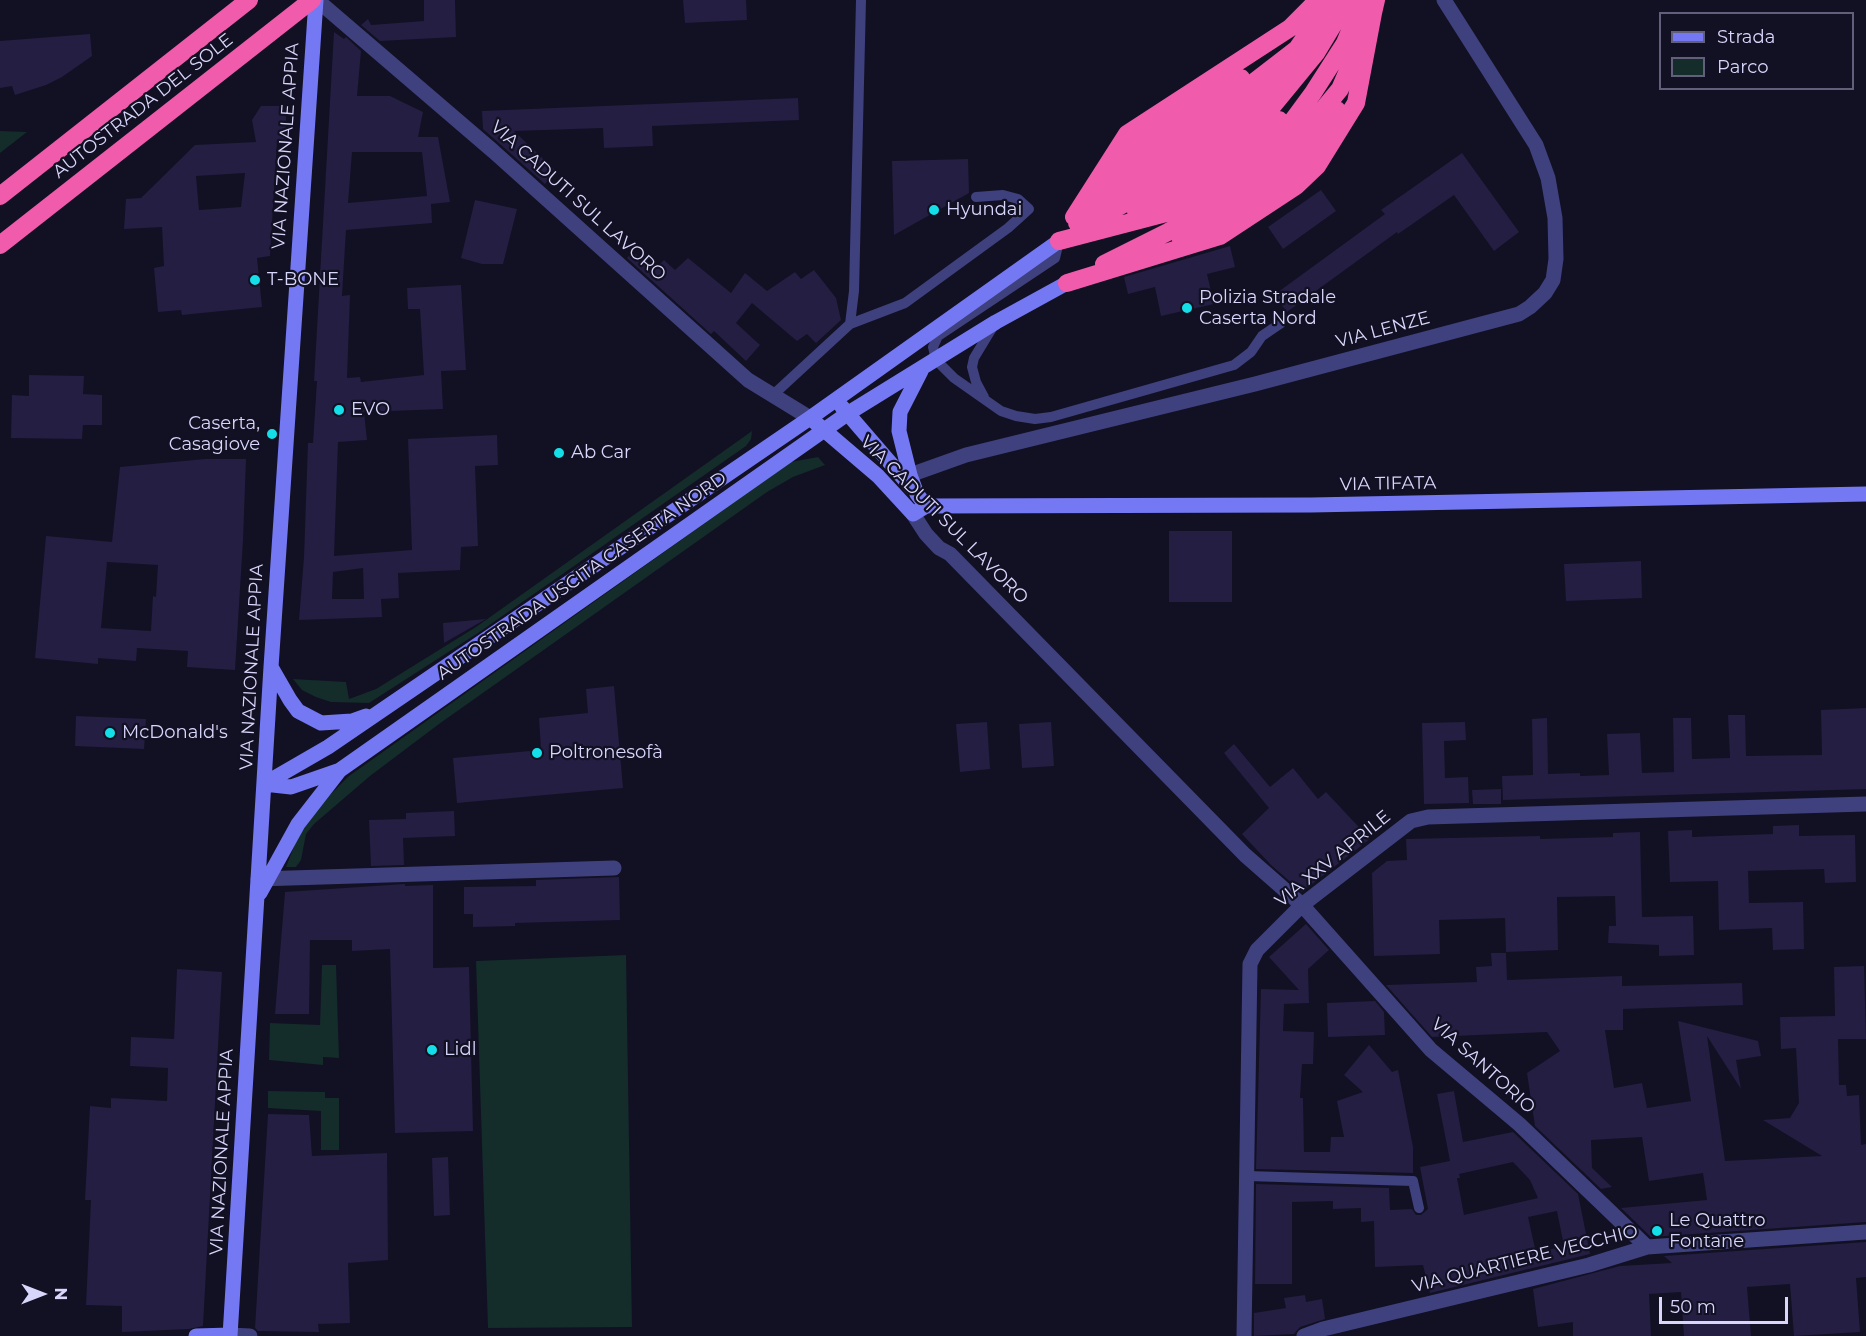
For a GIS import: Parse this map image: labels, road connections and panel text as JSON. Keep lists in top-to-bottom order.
{
  "streets": {
    "highway": ["AUTOSTRADA DEL SOLE"],
    "main road": [
      "VIA NAZIONALE APPIA",
      "VIA CADUTI SUL LAVORO",
      "VIA TIFATA",
      "AUTOSTRADA USCITA CASERTA NORD"
    ],
    "street": [
      "VIA LENZE",
      "VIA XXV APRILE",
      "VIA SANTORIO",
      "VIA QUARTIERE VECCHIO"
    ]
  },
  "crossings": [
    ["AUTOSTRADA DEL SOLE", "VIA NAZIONALE APPIA"],
    ["AUTOSTRADA DEL SOLE", "VIA CADUTI SUL LAVORO"],
    ["VIA NAZIONALE APPIA", "VIA CADUTI SUL LAVORO"],
    ["VIA CADUTI SUL LAVORO", "VIA TIFATA"],
    ["VIA CADUTI SUL LAVORO", "AUTOSTRADA USCITA CASERTA NORD"],
    ["VIA CADUTI SUL LAVORO", "VIA XXV APRILE"],
    ["VIA CADUTI SUL LAVORO", "VIA SANTORIO"],
    ["VIA XXV APRILE", "VIA SANTORIO"],
    ["VIA SANTORIO", "VIA QUARTIERE VECCHIO"]
  ],
  "places": [
    "Hyundai",
    "T-BONE",
    "Polizia Stradale Caserta Nord",
    "EVO",
    "Caserta, Casagiove",
    "Ab Car",
    "McDonald's",
    "Poltronesofà",
    "Lidl",
    "Le Quattro Fontane"
  ],
  "legend": ["Strada", "Parco"],
  "scale_bar": "50 m",
  "north": "right"
}
